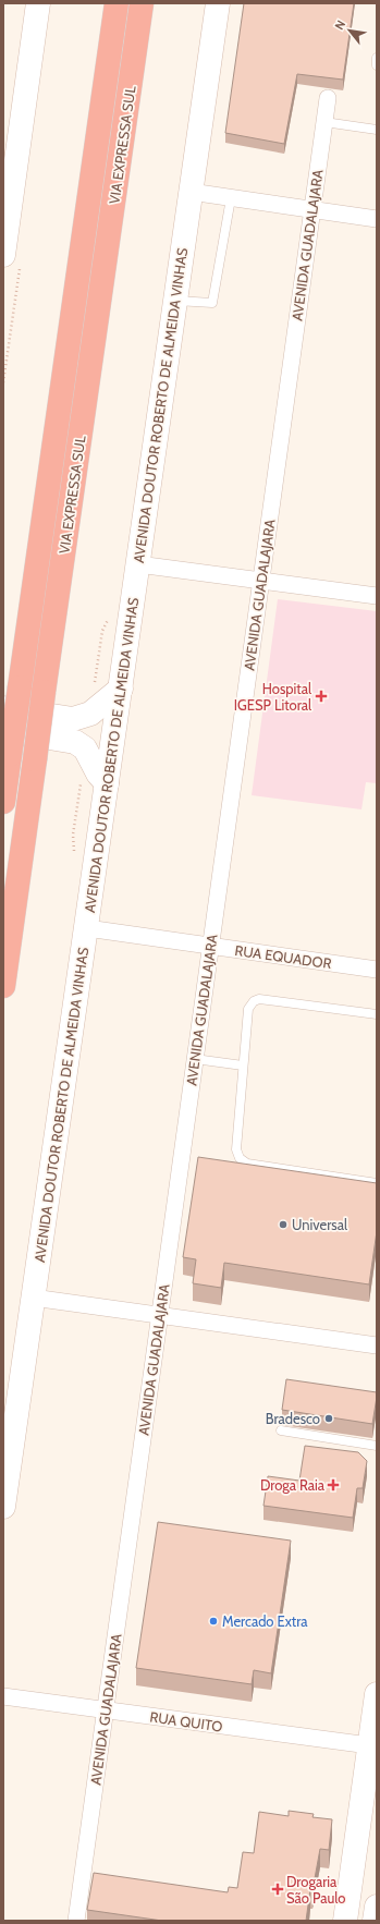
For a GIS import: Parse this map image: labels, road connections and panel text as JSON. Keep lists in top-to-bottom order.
{
  "streets": {
    "highway": ["VIA EXPRESSA SUL"],
    "main road": ["AVENIDA DOUTOR ROBERTO DE ALMEIDA VINHAS"],
    "street": ["AVENIDA GUADALAJARA", "RUA EQUADOR", "RUA QUITO"]
  },
  "crossings": [
    ["AVENIDA GUADALAJARA", "RUA EQUADOR"],
    ["AVENIDA GUADALAJARA", "RUA QUITO"],
    ["AVENIDA DOUTOR ROBERTO DE ALMEIDA VINHAS", "RUA EQUADOR"]
  ],
  "places": {
    "health": ["Hospital IGESP Litoral", "Droga Raia", "Drogaria São Paulo"],
    "other": ["Universal", "Bradesco", "Mercado Extra"]
  },
  "north": "top left"
}
